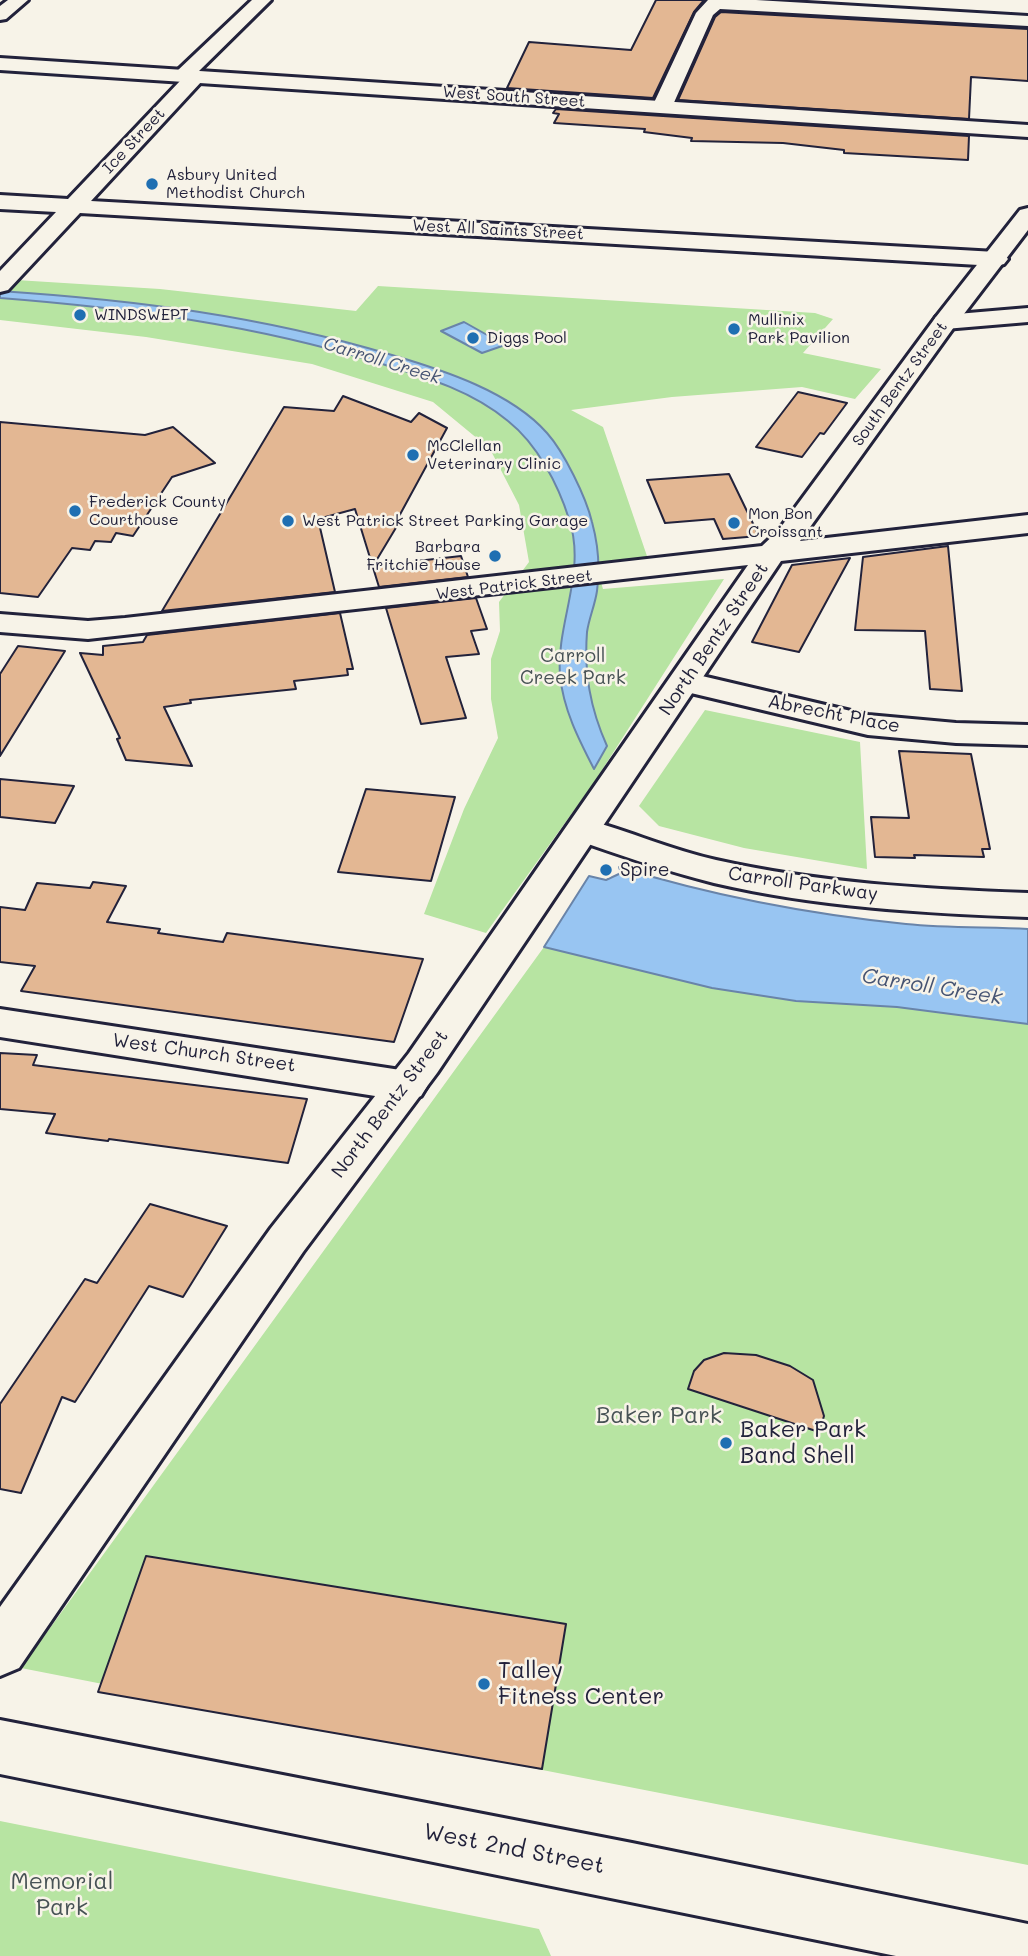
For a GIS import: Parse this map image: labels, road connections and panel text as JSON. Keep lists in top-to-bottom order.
{
  "streets": {
    "street": [
      "West South Street",
      "Ice Street",
      "West All Saints Street",
      "South Bentz Street",
      "West Patrick Street",
      "North Bentz Street",
      "Abrecht Place",
      "Carroll Parkway",
      "West Church Street",
      "West 2nd Street"
    ]
  },
  "crossings": [
    ["West South Street", "Ice Street"],
    ["Ice Street", "West All Saints Street"],
    ["West All Saints Street", "South Bentz Street"],
    ["South Bentz Street", "West Patrick Street"],
    ["South Bentz Street", "North Bentz Street"],
    ["West Patrick Street", "North Bentz Street"],
    ["North Bentz Street", "Abrecht Place"],
    ["North Bentz Street", "Carroll Parkway"],
    ["North Bentz Street", "West Church Street"]
  ],
  "water": ["Carroll Creek"],
  "parks": ["Carroll Creek Park", "Baker Park", "Memorial Park"],
  "places": [
    "Asbury United Methodist Church",
    "WINDSWEPT",
    "Mullinix Park Pavilion",
    "Diggs Pool",
    "McClellan Veterinary Clinic",
    "Frederick County Courthouse",
    "West Patrick Street Parking Garage",
    "Mon Bon Croissant",
    "Barbara Fritchie House",
    "Spire",
    "Baker Park Band Shell",
    "Talley Fitness Center"
  ]
}
